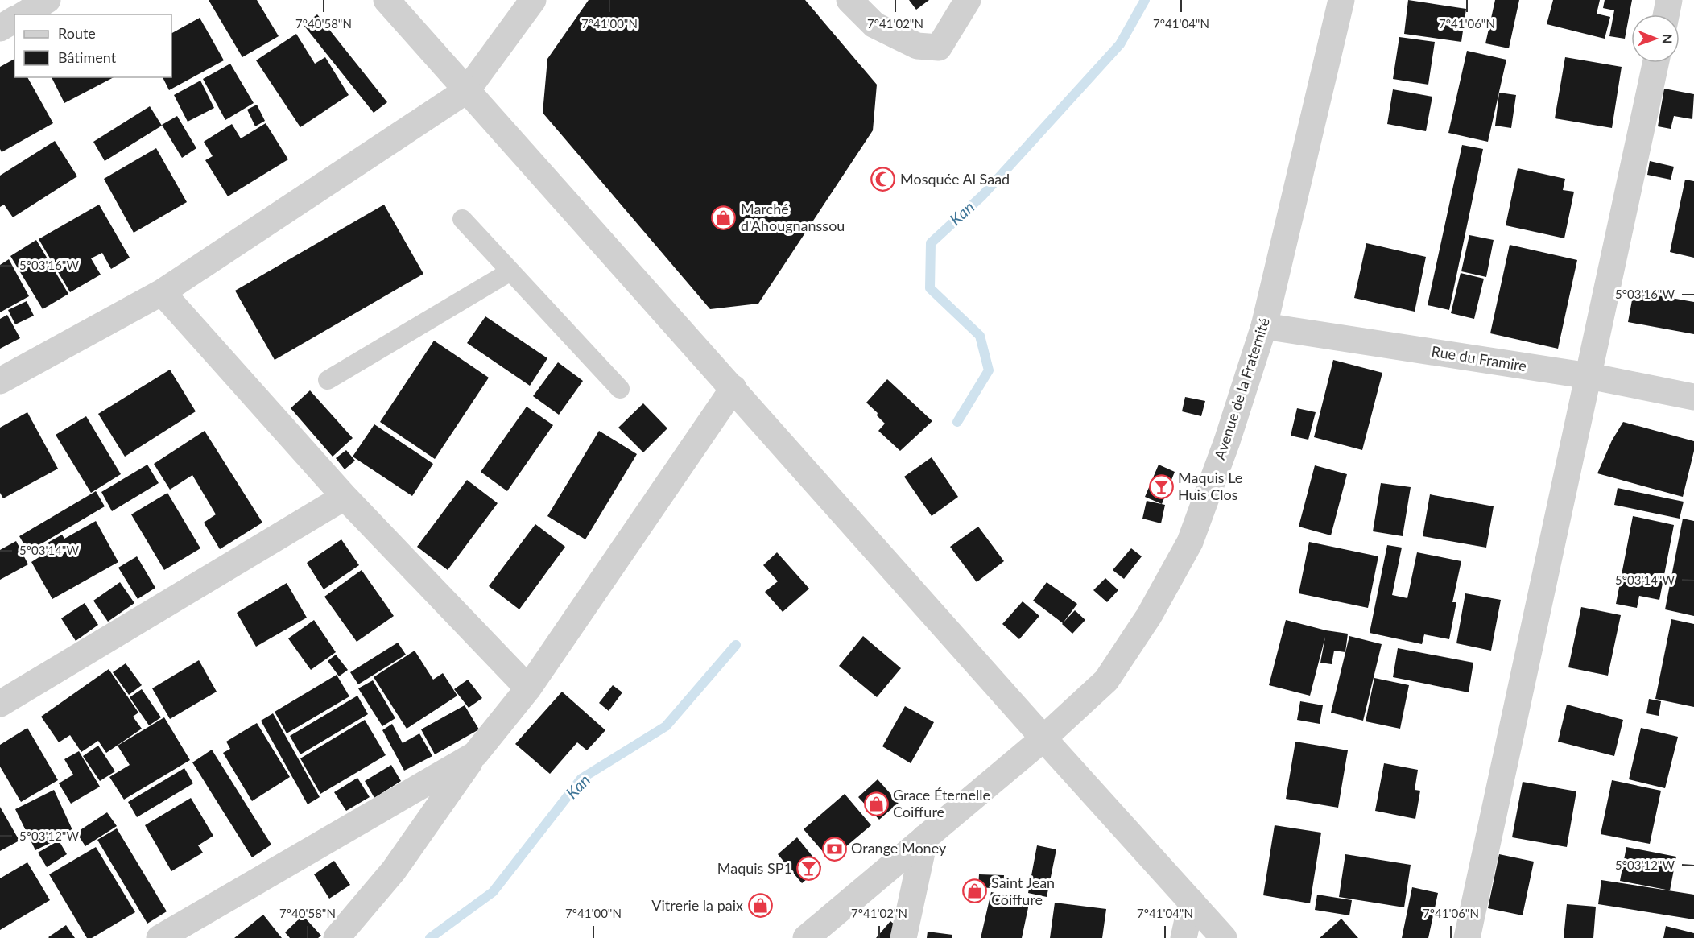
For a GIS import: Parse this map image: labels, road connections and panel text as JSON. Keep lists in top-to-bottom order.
{
  "streets": {
    "street": ["Rue du Framire", "Avenue de la Fraternité"]
  },
  "crossings": [
    ["Rue du Framire", "Avenue de la Fraternité"]
  ],
  "water": ["Kan"],
  "places": {
    "mosque": ["Mosquée Al Saad"],
    "shop": [
      "Marché d'Ahougnanssou",
      "Grace Éternelle Coiffure",
      "Saint Jean Coiffure",
      "Vitrerie la paix"
    ],
    "bar": ["Maquis Le Huis Clos", "Maquis SP1"],
    "bank": ["Orange Money"]
  },
  "legend": ["Route", "Bâtiment"],
  "north": "right",
  "coordinates": [
    "7°40'58\"N",
    "7°41'00\"N",
    "7°41'02\"N",
    "7°41'04\"N",
    "7°41'06\"N",
    "5°03'16\"W",
    "5°03'14\"W",
    "5°03'12\"W"
  ]
}
